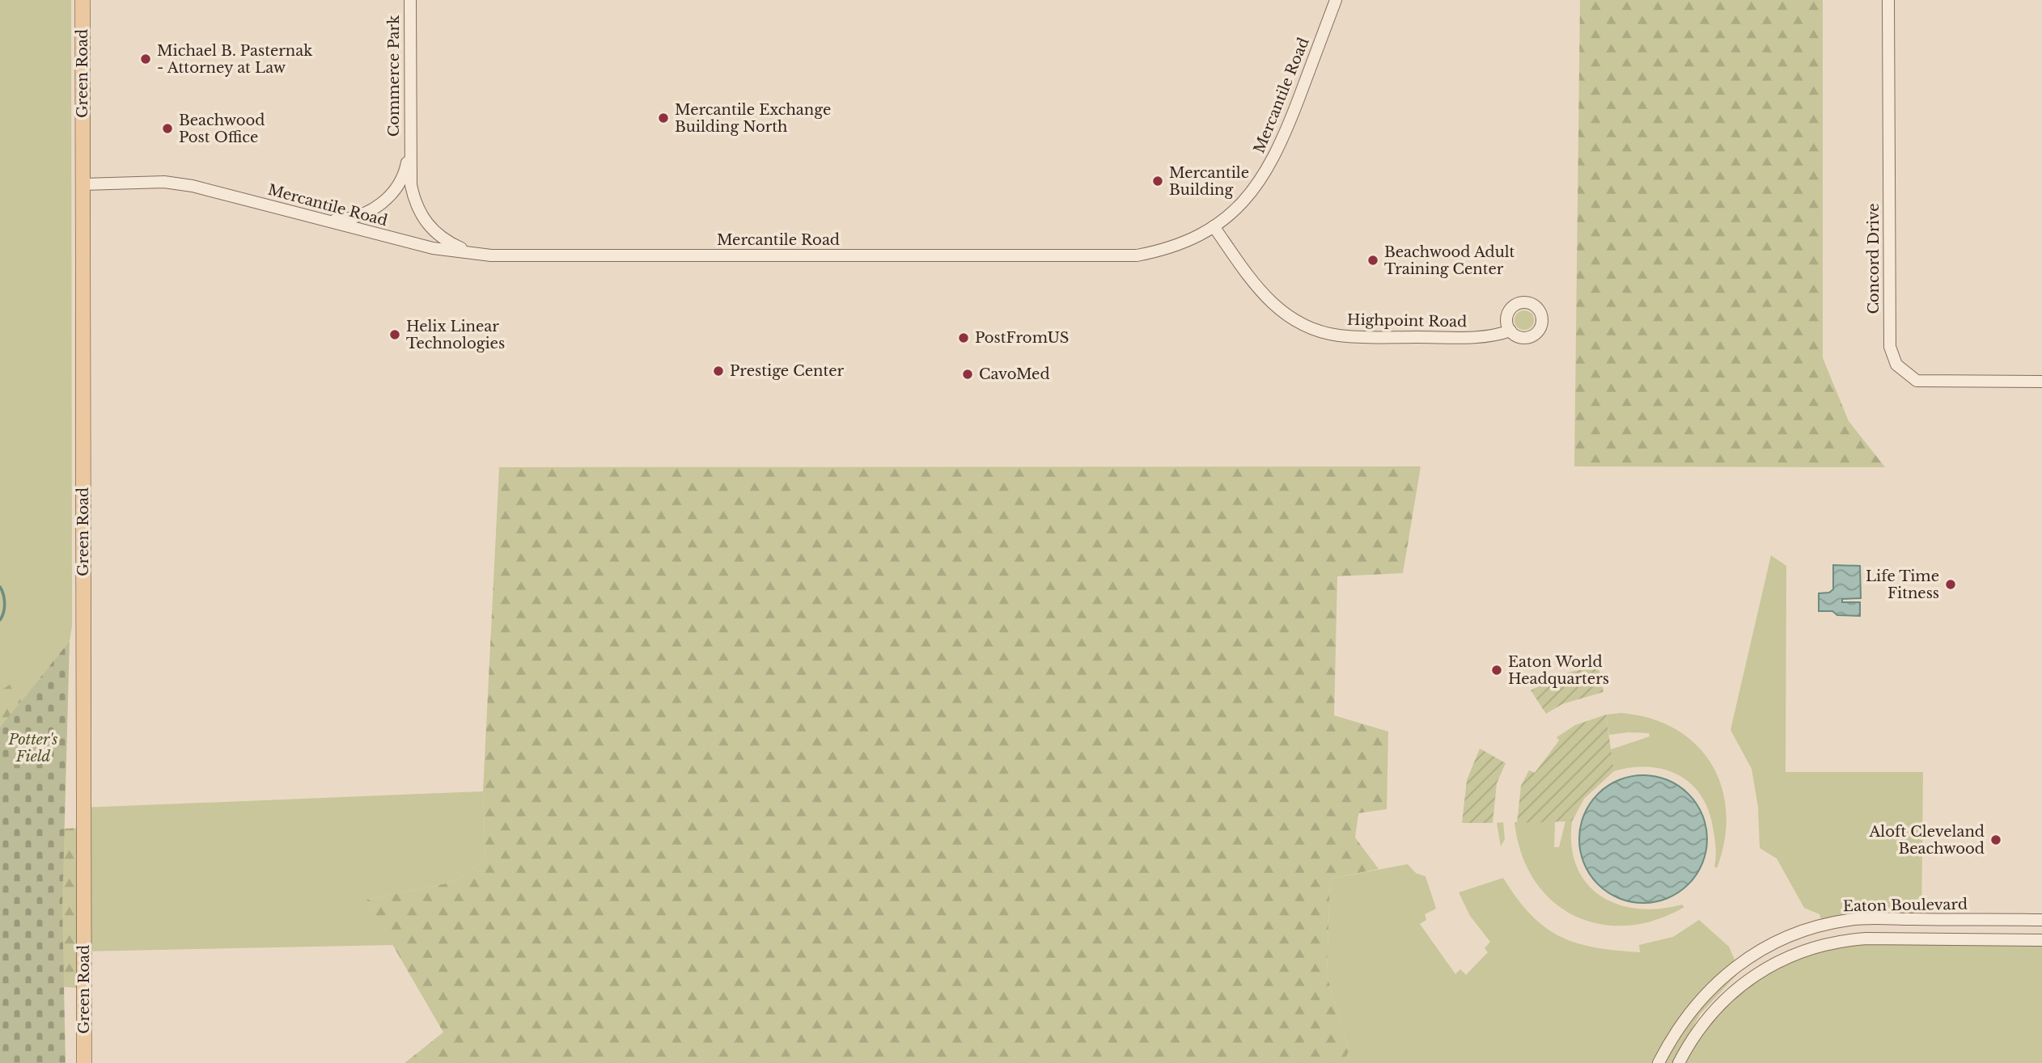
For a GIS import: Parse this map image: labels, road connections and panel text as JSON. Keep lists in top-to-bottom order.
{
  "streets": {
    "main road": ["Green Road"],
    "street": [
      "Commerce Park",
      "Mercantile Road",
      "Concord Drive",
      "Highpoint Road",
      "Eaton Boulevard"
    ]
  },
  "crossings": [
    ["Green Road", "Mercantile Road"],
    ["Commerce Park", "Mercantile Road"],
    ["Mercantile Road", "Highpoint Road"]
  ],
  "parks": ["Potter's Field"],
  "places": [
    "Michael B. Pasternak - Attorney at Law",
    "Mercantile Exchange Building North",
    "Beachwood Post Office",
    "Mercantile Building",
    "Beachwood Adult Training Center",
    "Helix Linear Technologies",
    "PostFromUS",
    "Prestige Center",
    "CavoMed",
    "Life Time Fitness",
    "Eaton World Headquarters",
    "Aloft Cleveland Beachwood"
  ]
}
